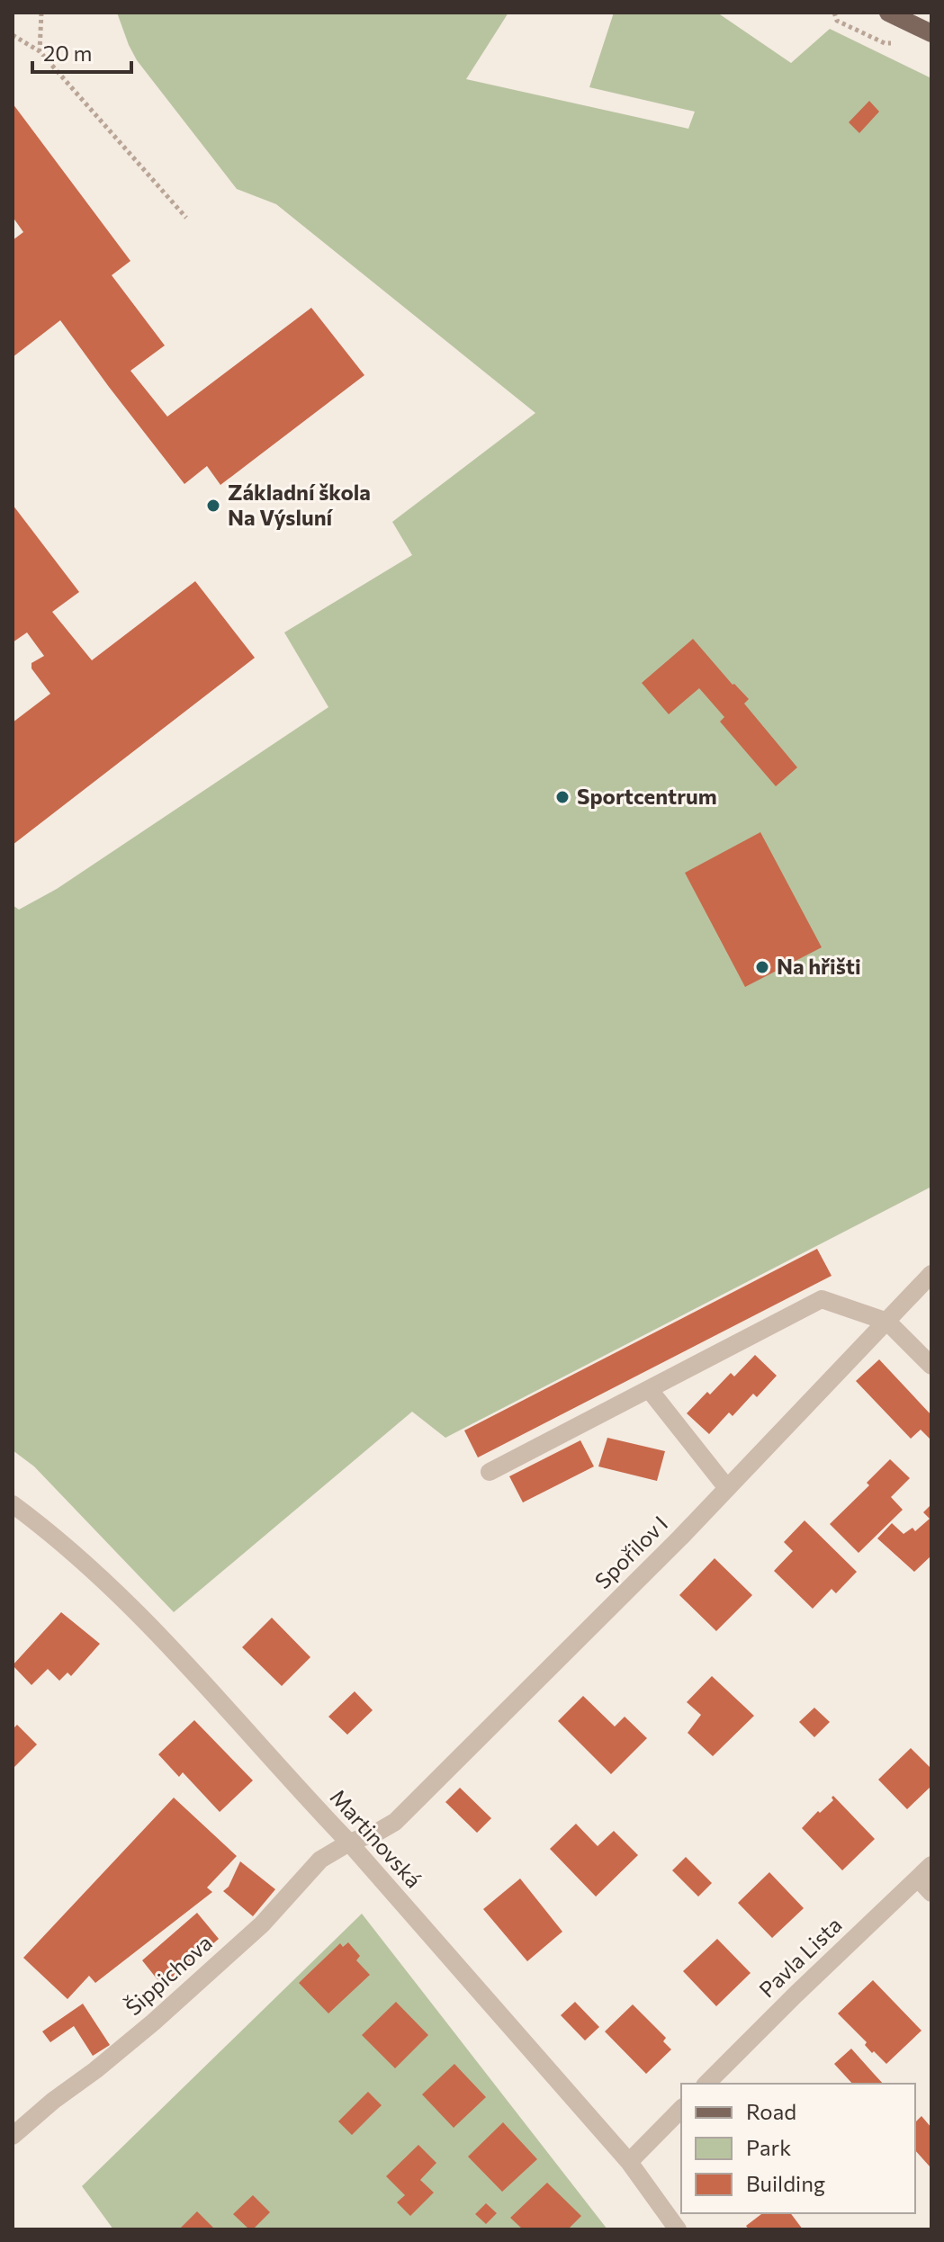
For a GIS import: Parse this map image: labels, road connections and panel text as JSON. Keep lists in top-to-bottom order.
{
  "streets": {
    "street": [
      "Spořilov I",
      "Martinovská",
      "Pavla Lista",
      "Šippichova"
    ]
  },
  "crossings": [
    ["Spořilov I", "Martinovská"],
    ["Spořilov I", "Šippichova"],
    ["Martinovská", "Šippichova"]
  ],
  "places": ["Základní škola Na Výsluní", "Sportcentrum", "Na hřišti"],
  "legend": ["Road", "Park", "Building"],
  "scale_bar": "20 m"
}
